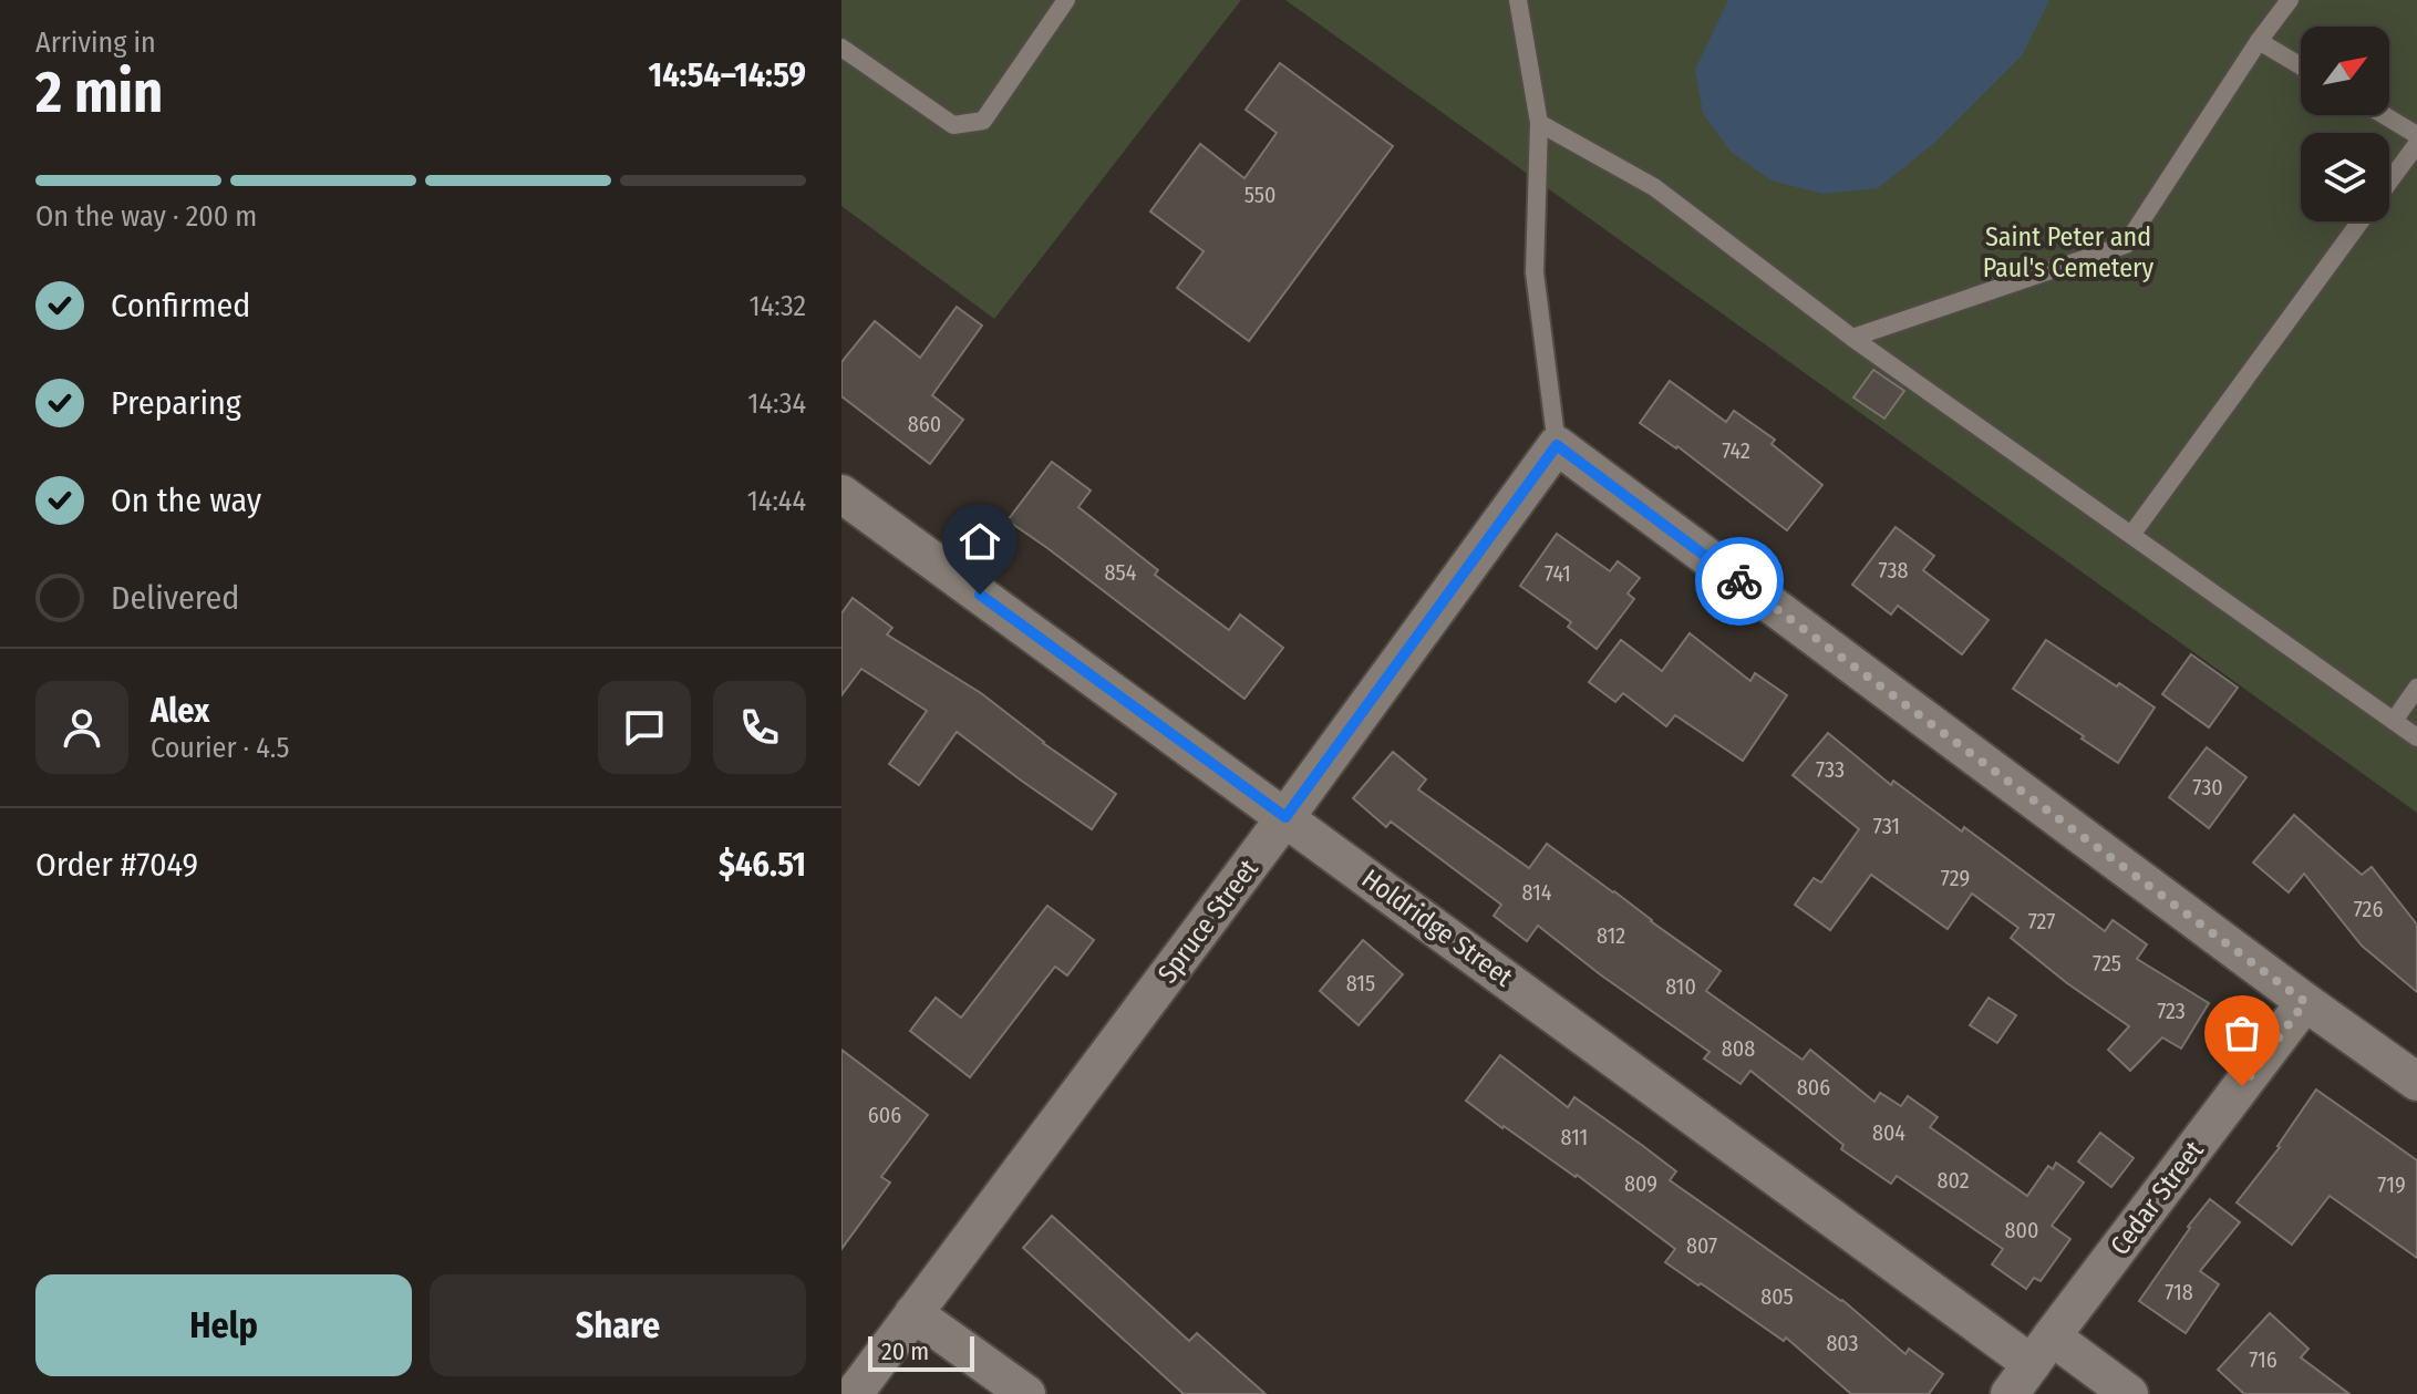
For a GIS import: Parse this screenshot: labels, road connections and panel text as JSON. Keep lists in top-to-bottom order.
{
  "streets": {
    "street": ["Spruce Street", "Holdridge Street", "Cedar Street"]
  },
  "crossings": [
    ["Spruce Street", "Holdridge Street"],
    ["Holdridge Street", "Cedar Street"]
  ],
  "parks": ["Saint Peter and Paul's Cemetery"],
  "house_numbers": [
    "550",
    "860",
    "742",
    "738",
    "854",
    "741",
    "733",
    "730",
    "731",
    "729",
    "814",
    "726",
    "727",
    "812",
    "725",
    "815",
    "810",
    "723",
    "808",
    "806",
    "606",
    "804",
    "811",
    "802",
    "809",
    "719",
    "800",
    "807",
    "718",
    "805",
    "803",
    "716"
  ],
  "scale_bar": "20 m",
  "north": "top right",
  "page": {
    "heading": ["2 min", "Arriving in", "14:54–14:59"],
    "panel": [
      "Alex",
      "Courier · 4.5",
      "Order #7049",
      "$46.51"
    ],
    "bar": "On the way · 200 m",
    "list": [
      ["Confirmed", "14:32"],
      ["Preparing", "14:34"],
      ["On the way", "14:44"],
      "Delivered"
    ],
    "buttons": ["Help", "Share"],
    "scale": "20 m"
  }
}
